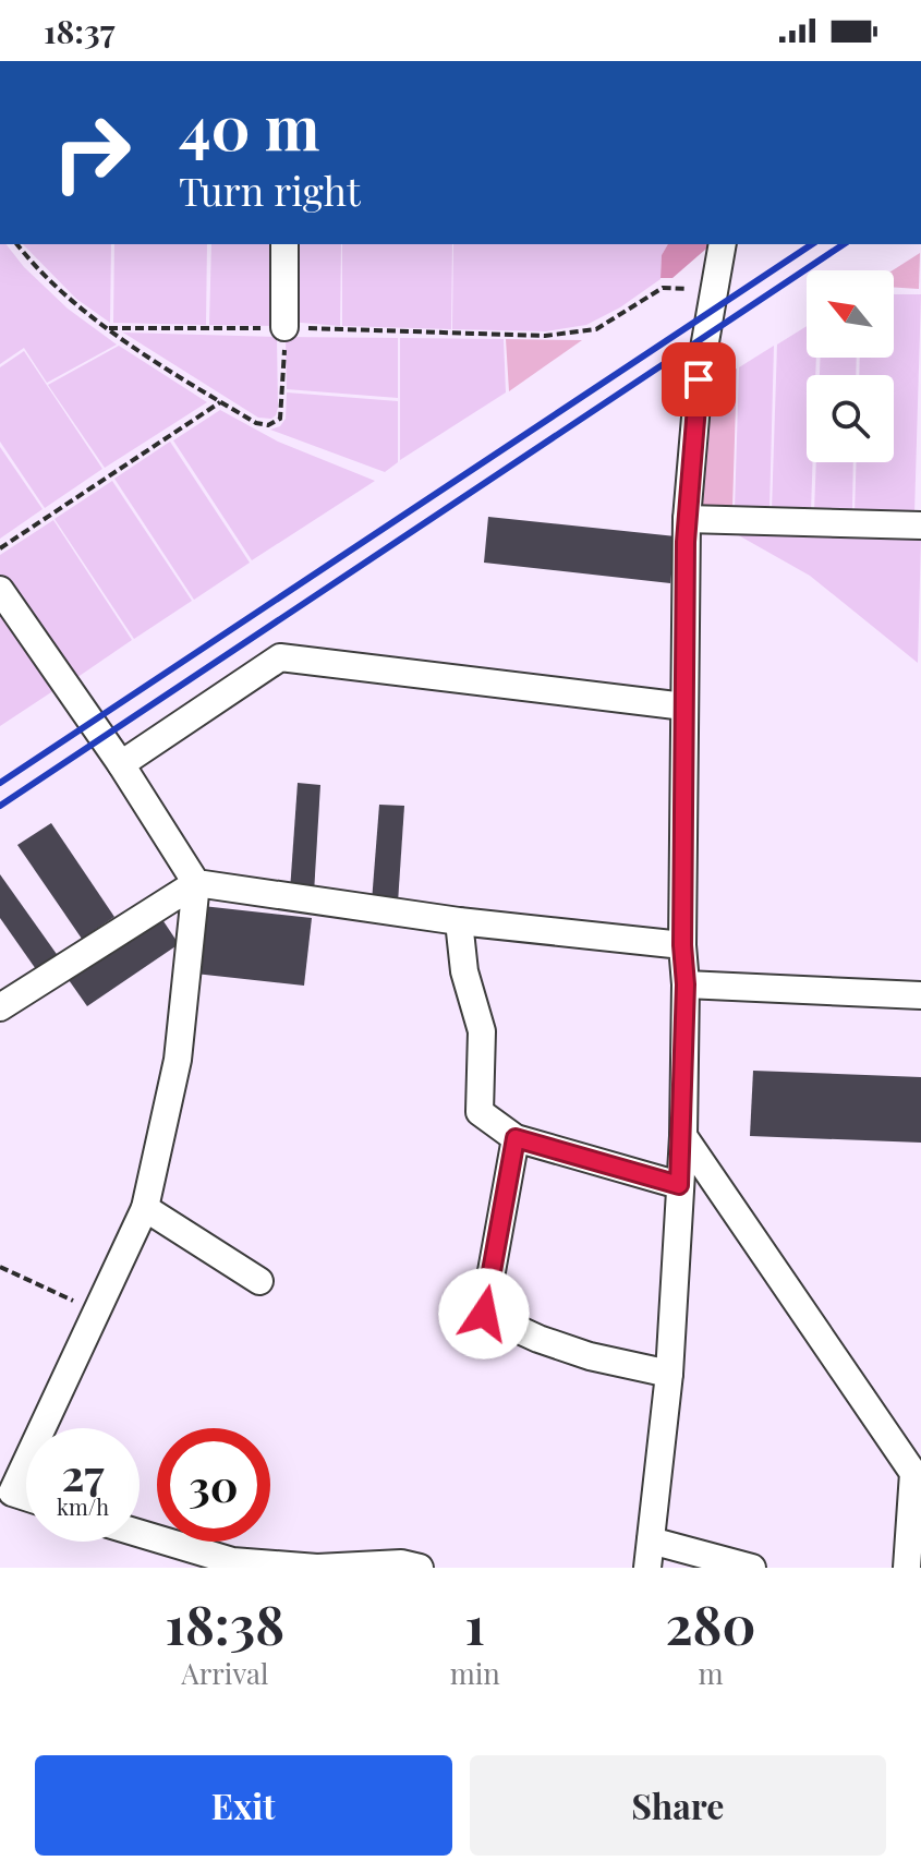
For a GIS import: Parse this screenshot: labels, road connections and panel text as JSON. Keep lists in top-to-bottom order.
{
  "north": "top left",
  "page": {
    "status": "18:37",
    "turn": ["40 m", "Turn right"],
    "speed": "27 km/h",
    "limit": "30",
    "eta": [
      "18:38",
      "Arrival",
      "1",
      "min",
      "280",
      "m"
    ],
    "buttons": ["Exit", "Share"]
  }
}
